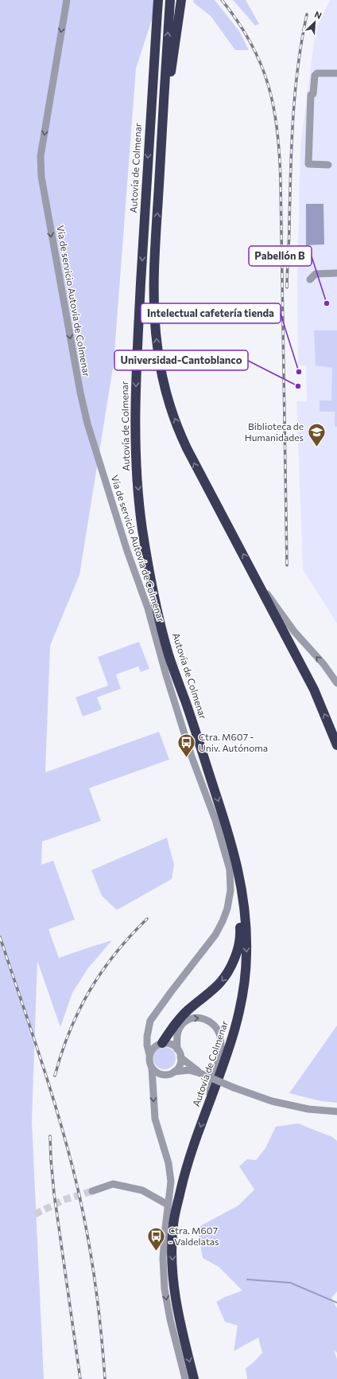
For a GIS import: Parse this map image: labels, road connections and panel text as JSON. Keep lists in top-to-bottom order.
{
  "streets": {
    "highway": ["Autovía de Colmenar"],
    "street": ["Vía de servicio Autovía de Colmenar"]
  },
  "one_way": ["Vía de servicio Autovía de Colmenar"],
  "places": {
    "other": ["Pabellón B", "Intelectual cafetería tienda", "Universidad-Cantoblanco"],
    "school or university": ["Biblioteca de Humanidades"],
    "bus stop": ["Ctra. M607 - Univ. Autónoma", "Ctra. M607 - Valdelatas"]
  },
  "north": "top right"
}
